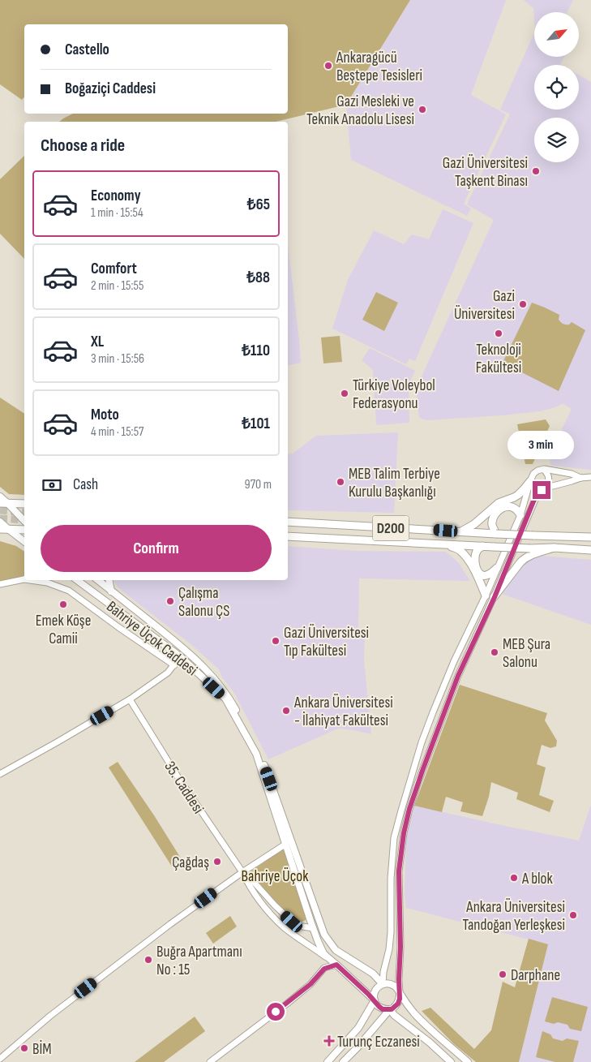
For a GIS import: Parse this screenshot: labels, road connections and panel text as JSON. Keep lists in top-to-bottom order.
{
  "streets": {
    "highway": ["D200"],
    "main road": ["Bahriye Üçok Caddesi", "35. Caddesi"]
  },
  "parks": ["Bahriye Üçok"],
  "places": {
    "other": [
      "Ankaragücü Beştepe Tesisleri",
      "Gazi Mesleki ve Teknik Anadolu Lisesi",
      "Gazi Üniversitesi Taşkent Binası",
      "Gazi Üniversitesi",
      "Teknoloji Fakültesi",
      "Türkiye Voleybol Federasyonu",
      "MEB Talim Terbiye Kurulu Başkanlığı",
      "Çalışma Salonu ÇS",
      "Emek Köşe Camii",
      "Gazi Üniversitesi Tıp Fakültesi",
      "MEB Şura Salonu",
      "Ankara Üniversitesi - İlahiyat Fakültesi",
      "Çağdaş",
      "A blok",
      "Ankara Üniversitesi Tandoğan Yerleşkesi",
      "Buğra Apartmanı No : 15",
      "Darphane",
      "BİM"
    ],
    "health": ["Turunç Eczanesi"]
  },
  "north": "top right",
  "page": {
    "banner": ["Castello", "Boğaziçi Caddesi"],
    "heading": "Choose a ride",
    "list": [
      {
        "name": "Economy",
        "note": "1 min · 15:54",
        "value": "₺65"
      },
      {
        "name": "Comfort",
        "note": "2 min · 15:55",
        "value": "₺88"
      },
      {
        "name": "XL",
        "note": "3 min · 15:56",
        "value": "₺110"
      },
      {
        "name": "Moto",
        "note": "4 min · 15:57",
        "value": "₺101"
      }
    ],
    "bubble": "3 min",
    "pay": ["Cash", "970 m"],
    "buttons": "Confirm"
  }
}
